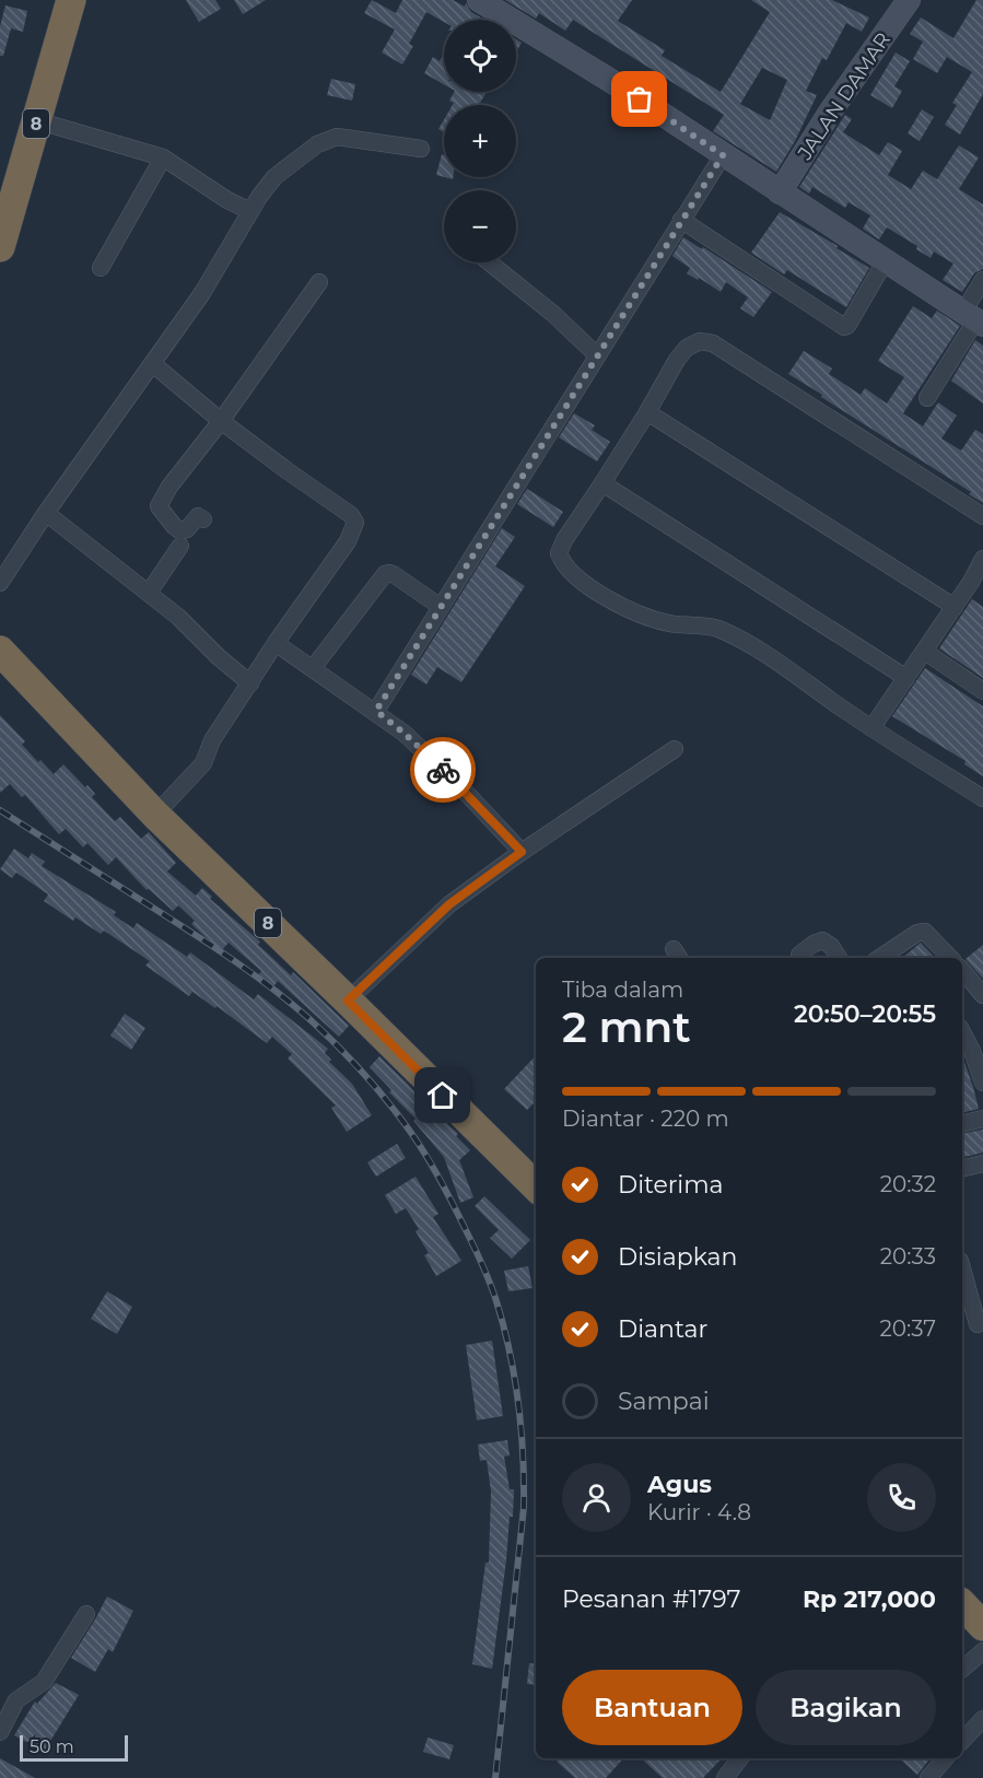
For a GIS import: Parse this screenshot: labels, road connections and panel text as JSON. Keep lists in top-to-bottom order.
{
  "streets": {
    "highway": ["8"],
    "street": ["JALAN DAMAR"]
  },
  "scale_bar": "50 m",
  "page": {
    "map_buttons": ["+", "−"],
    "heading": ["2 mnt", "Tiba dalam", "20:50–20:55"],
    "panel": [
      "Agus",
      "Kurir · 4.8",
      "Pesanan #1797",
      "Rp 217,000"
    ],
    "bar": "Diantar · 220 m",
    "list": [
      ["Diterima", "20:32"],
      ["Disiapkan", "20:33"],
      ["Diantar", "20:37"],
      "Sampai"
    ],
    "buttons": ["Bantuan", "Bagikan"],
    "scale": "50 m"
  }
}
